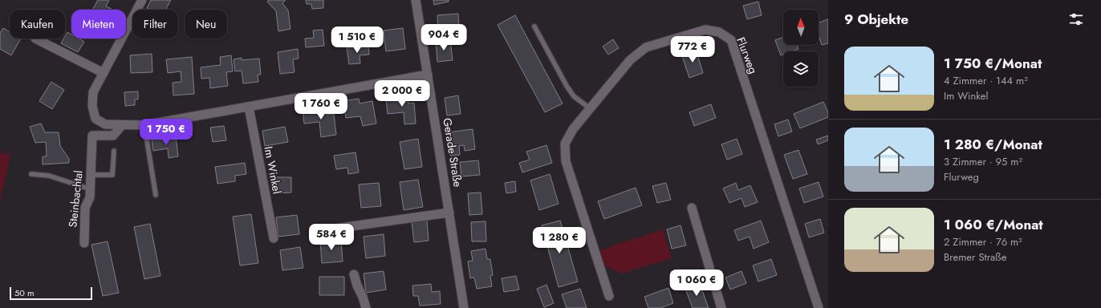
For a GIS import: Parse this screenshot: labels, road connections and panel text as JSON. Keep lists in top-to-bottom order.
{
  "streets": {
    "street": [
      "Flurweg",
      "Gerade Straße",
      "Im Winkel",
      "Steinbachtal"
    ]
  },
  "scale_bar": "50 m",
  "north": "top",
  "page": {
    "heading": "9 Objekte",
    "chip": [
      "Kaufen",
      "Mieten",
      "Filter",
      "Neu"
    ],
    "price": [
      "904 €",
      "1 510 €",
      "772 €",
      "2 000 €",
      "1 760 €",
      "1 750 €",
      "584 €",
      "1 280 €",
      "1 060 €"
    ],
    "list": [
      {
        "name": "1 750 €/Monat",
        "note": "4 Zimmer · 144 m² · Im Winkel"
      },
      {
        "name": "1 280 €/Monat",
        "note": "3 Zimmer · 95 m² · Flurweg"
      },
      {
        "name": "1 060 €/Monat",
        "note": "2 Zimmer · 76 m² · Bremer Straße"
      }
    ],
    "scale": "50 m"
  }
}
